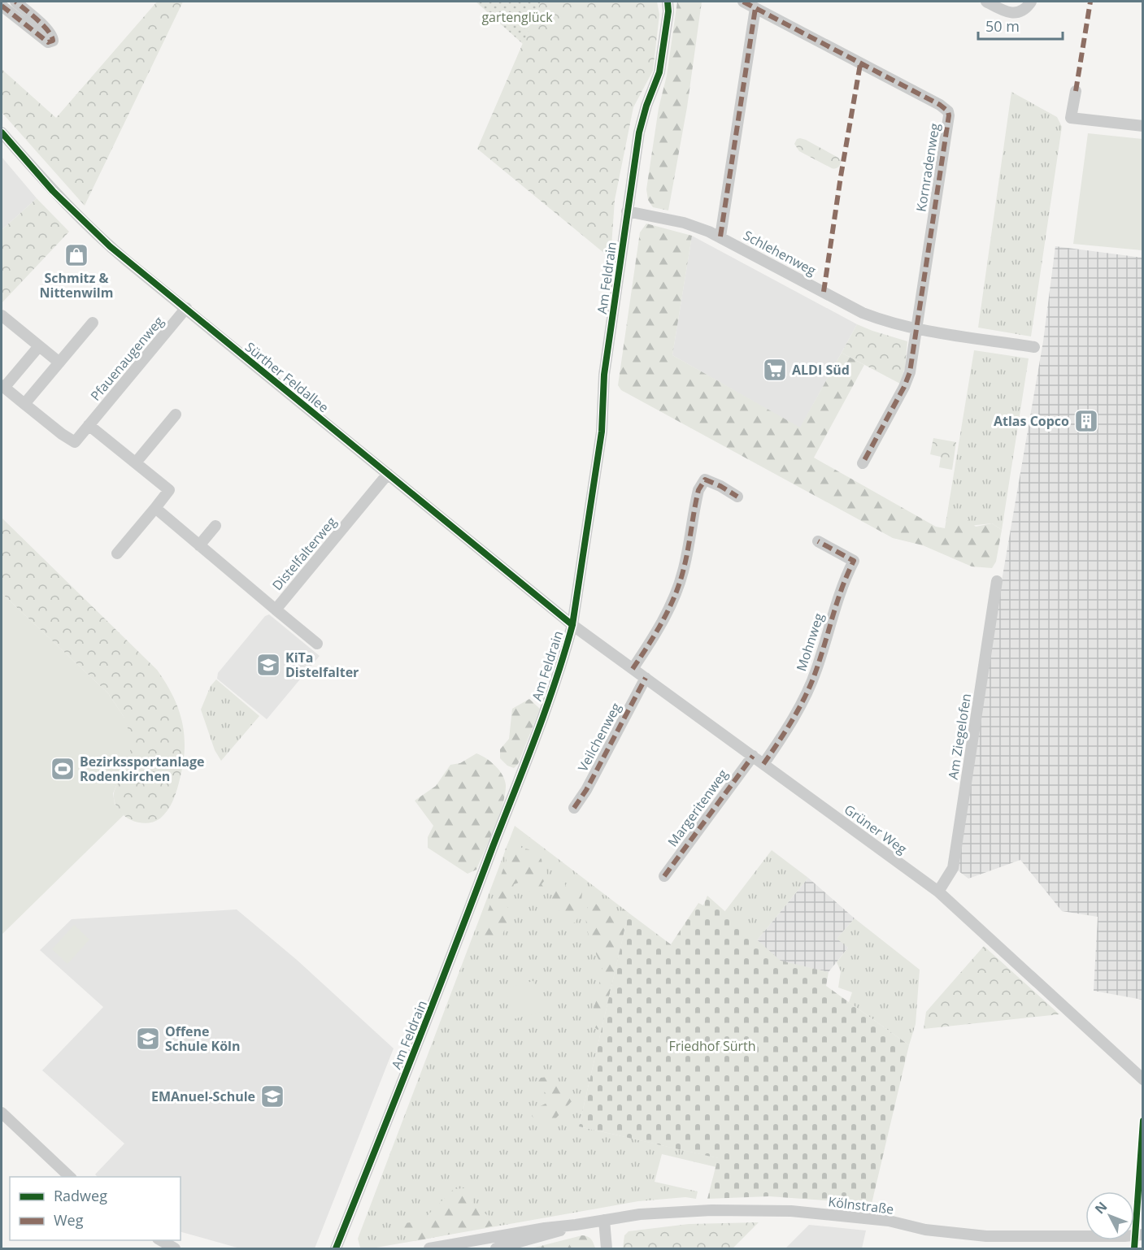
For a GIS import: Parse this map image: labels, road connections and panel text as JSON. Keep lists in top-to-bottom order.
{
  "streets": {
    "street": [
      "Kornradenweg",
      "Schlehenweg",
      "Am Feldrain",
      "Pfauenaugenweg",
      "Sürther Feldallee",
      "Distelfalterweg",
      "Mohnweg",
      "Am Ziegelofen",
      "Veilchenweg",
      "Margeritenweg",
      "Grüner Weg",
      "Kölnstraße"
    ]
  },
  "crossings": [
    ["Kornradenweg", "Schlehenweg"],
    ["Schlehenweg", "Am Feldrain"],
    ["Am Feldrain", "Sürther Feldallee"],
    ["Am Feldrain", "Grüner Weg"],
    ["Pfauenaugenweg", "Sürther Feldallee"],
    ["Sürther Feldallee", "Distelfalterweg"],
    ["Sürther Feldallee", "Grüner Weg"],
    ["Mohnweg", "Grüner Weg"],
    ["Am Ziegelofen", "Grüner Weg"],
    ["Veilchenweg", "Grüner Weg"],
    ["Margeritenweg", "Grüner Weg"]
  ],
  "parks": ["gartenglück", "Friedhof Sürth"],
  "places": {
    "shop": ["Schmitz & Nittenwilm"],
    "supermarket": ["ALDI Süd"],
    "building": ["Atlas Copco"],
    "school or university": ["KiTa Distelfalter", "Offene Schule Köln", "EMAnuel-Schule"],
    "sports": ["Bezirkssportanlage Rodenkirchen"]
  },
  "legend": ["Radweg", "Weg"],
  "scale_bar": "50 m",
  "north": "top left"
}
